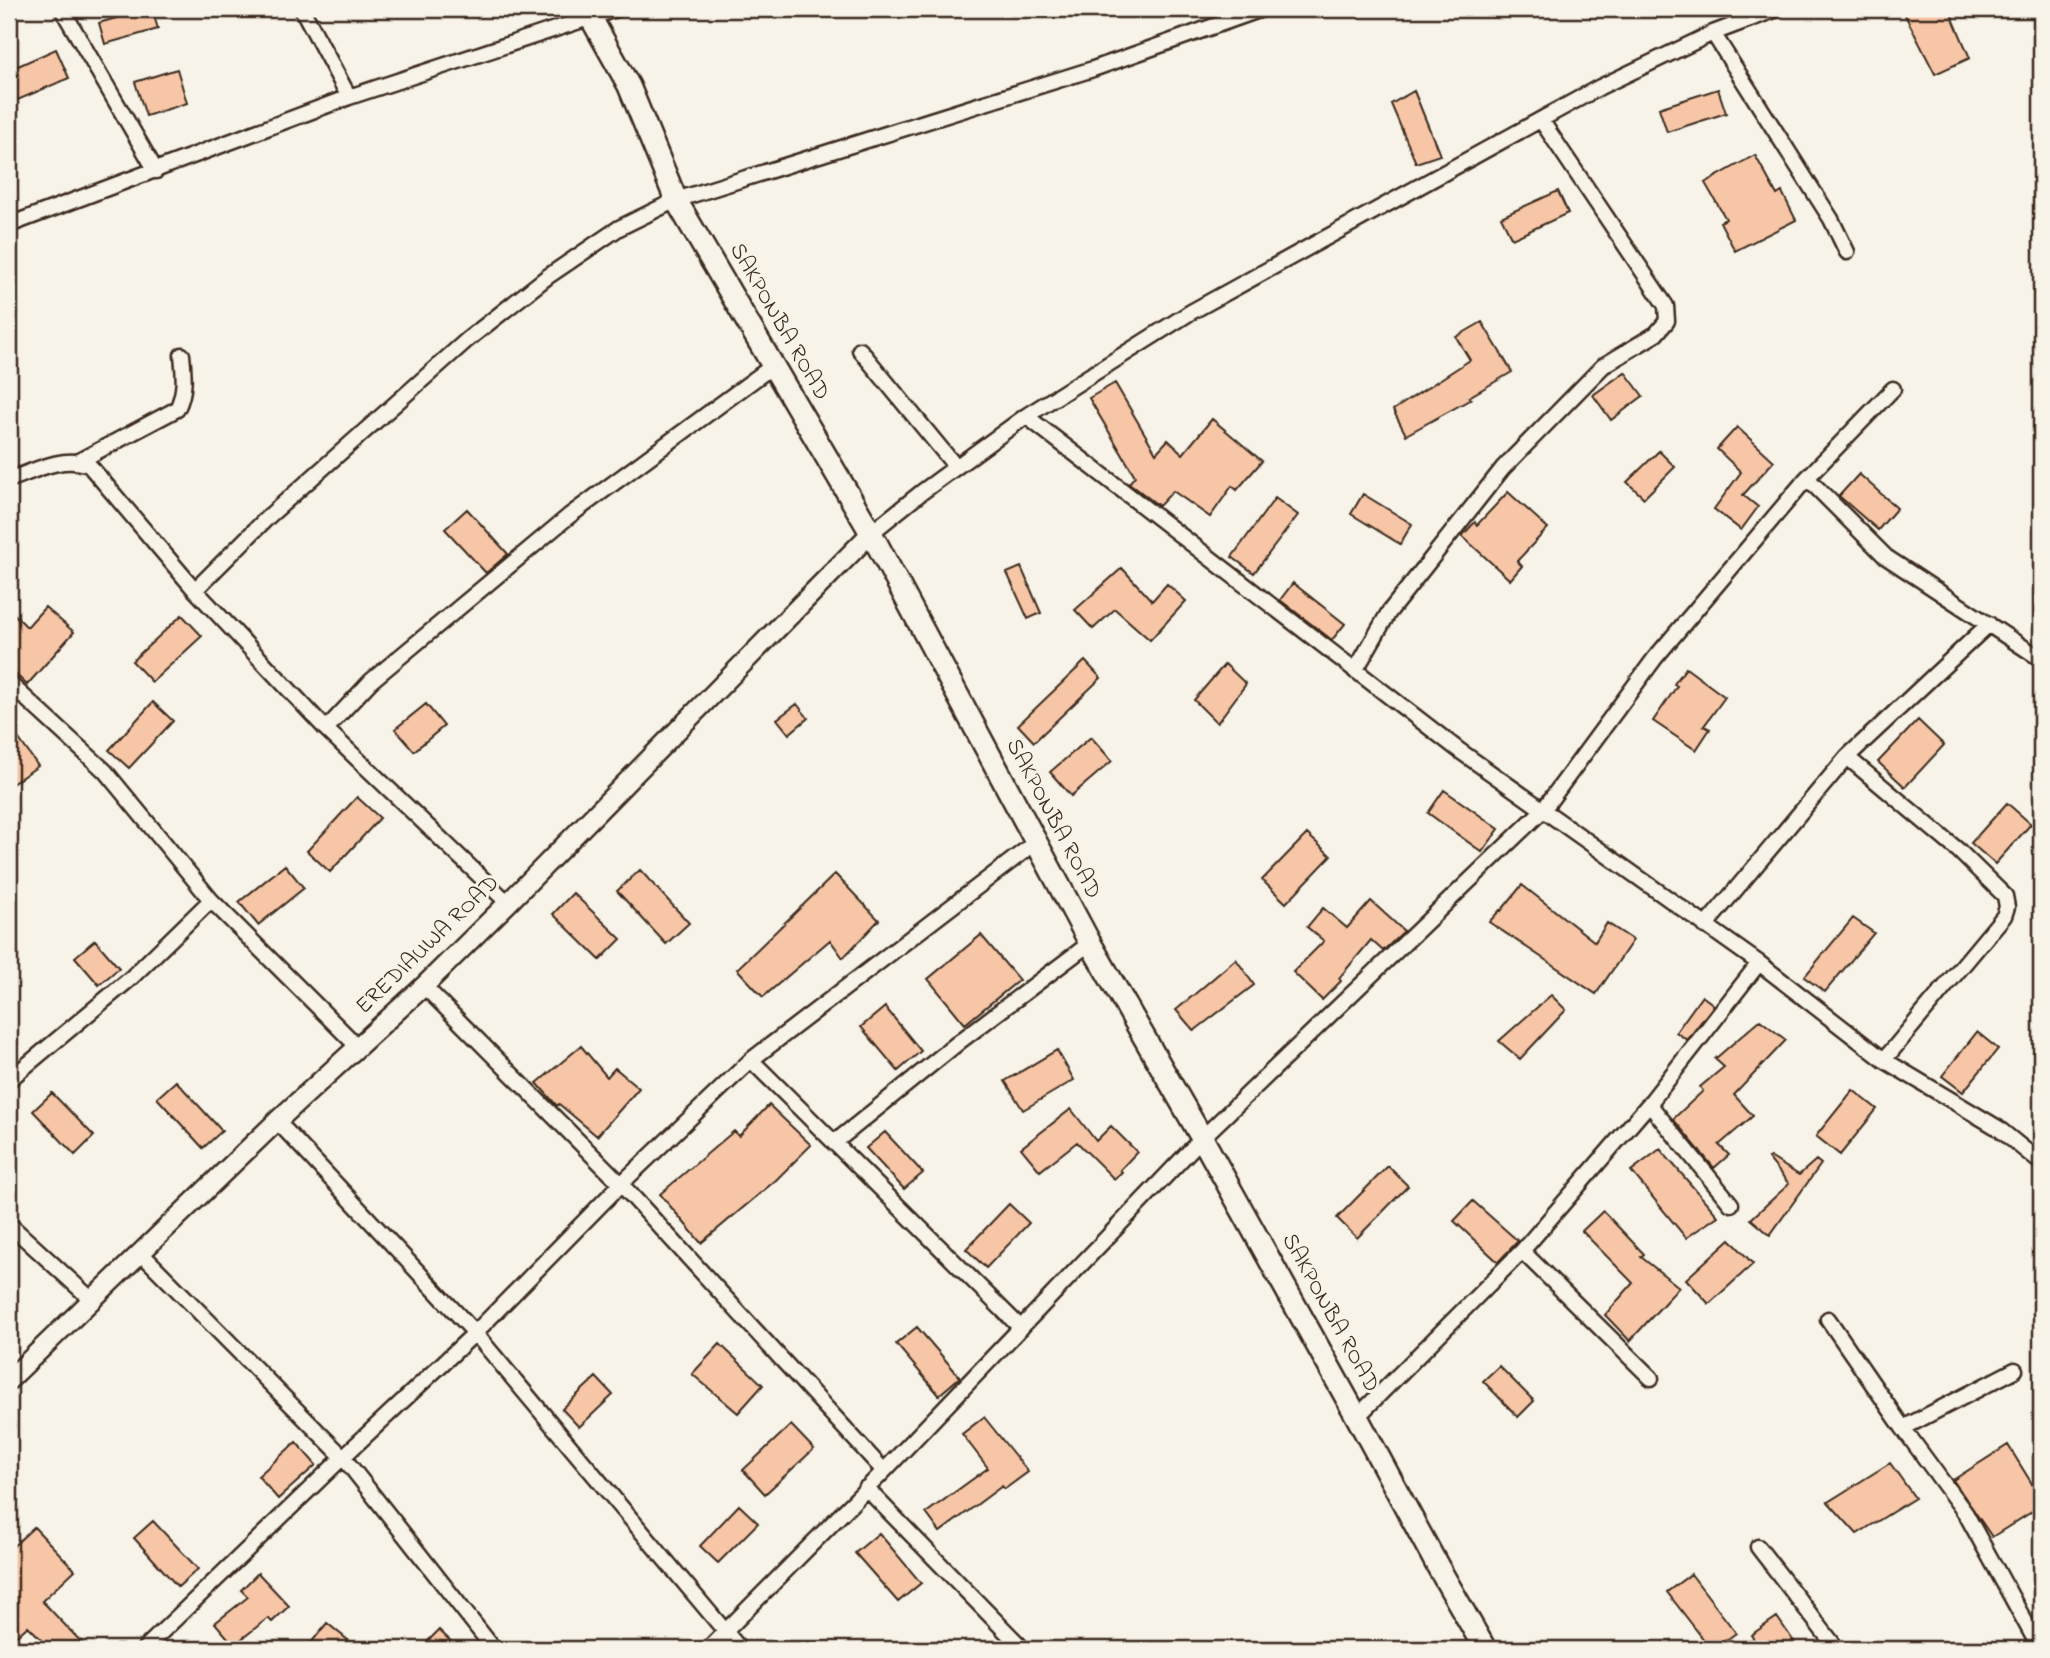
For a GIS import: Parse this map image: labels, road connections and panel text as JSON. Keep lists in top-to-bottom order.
{
  "streets": {
    "main road": ["SAKPONBA ROAD"],
    "street": ["EREDIAUWA ROAD"]
  },
  "crossings": [
    ["SAKPONBA ROAD", "EREDIAUWA ROAD"]
  ]
}
